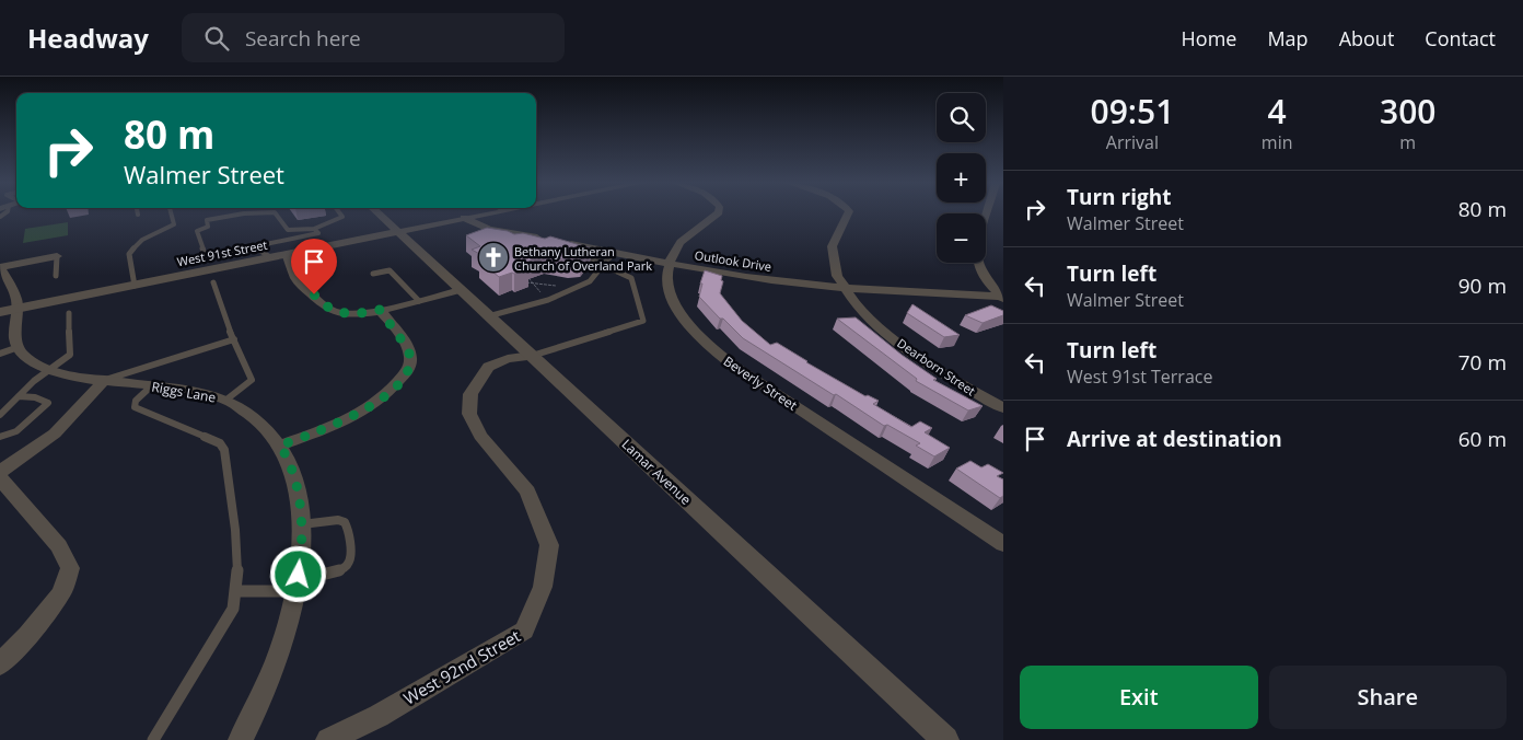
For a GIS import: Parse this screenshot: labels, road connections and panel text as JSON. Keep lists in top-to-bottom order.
{
  "streets": {
    "street": [
      "West 91st Street",
      "Outlook Drive",
      "Dearborn Street",
      "Beverly Street",
      "Riggs Lane",
      "Lamar Avenue",
      "West 92nd Street"
    ]
  },
  "crossings": [
    ["West 91st Street", "Lamar Avenue"],
    ["Outlook Drive", "Dearborn Street"],
    ["Outlook Drive", "Beverly Street"],
    ["Lamar Avenue", "West 92nd Street"]
  ],
  "places": {
    "church": ["Bethany Lutheran Church of Overland Park"]
  },
  "page": {
    "header": "Headway",
    "search": "Search here",
    "nav": [
      "Home",
      "Map",
      "About",
      "Contact"
    ],
    "eta": [
      "09:51",
      "Arrival",
      "4",
      "min",
      "300",
      "m"
    ],
    "map_buttons": ["+", "−"],
    "turn": ["80 m", "Walmer Street"],
    "list": [
      {
        "name": "Turn right",
        "note": "Walmer Street",
        "value": "80 m"
      },
      {
        "name": "Turn left",
        "note": "Walmer Street",
        "value": "90 m"
      },
      {
        "name": "Turn left",
        "note": "West 91st Terrace",
        "value": "70 m"
      },
      {
        "name": "Arrive at destination",
        "value": "60 m"
      }
    ],
    "buttons": ["Exit", "Share"]
  }
}
